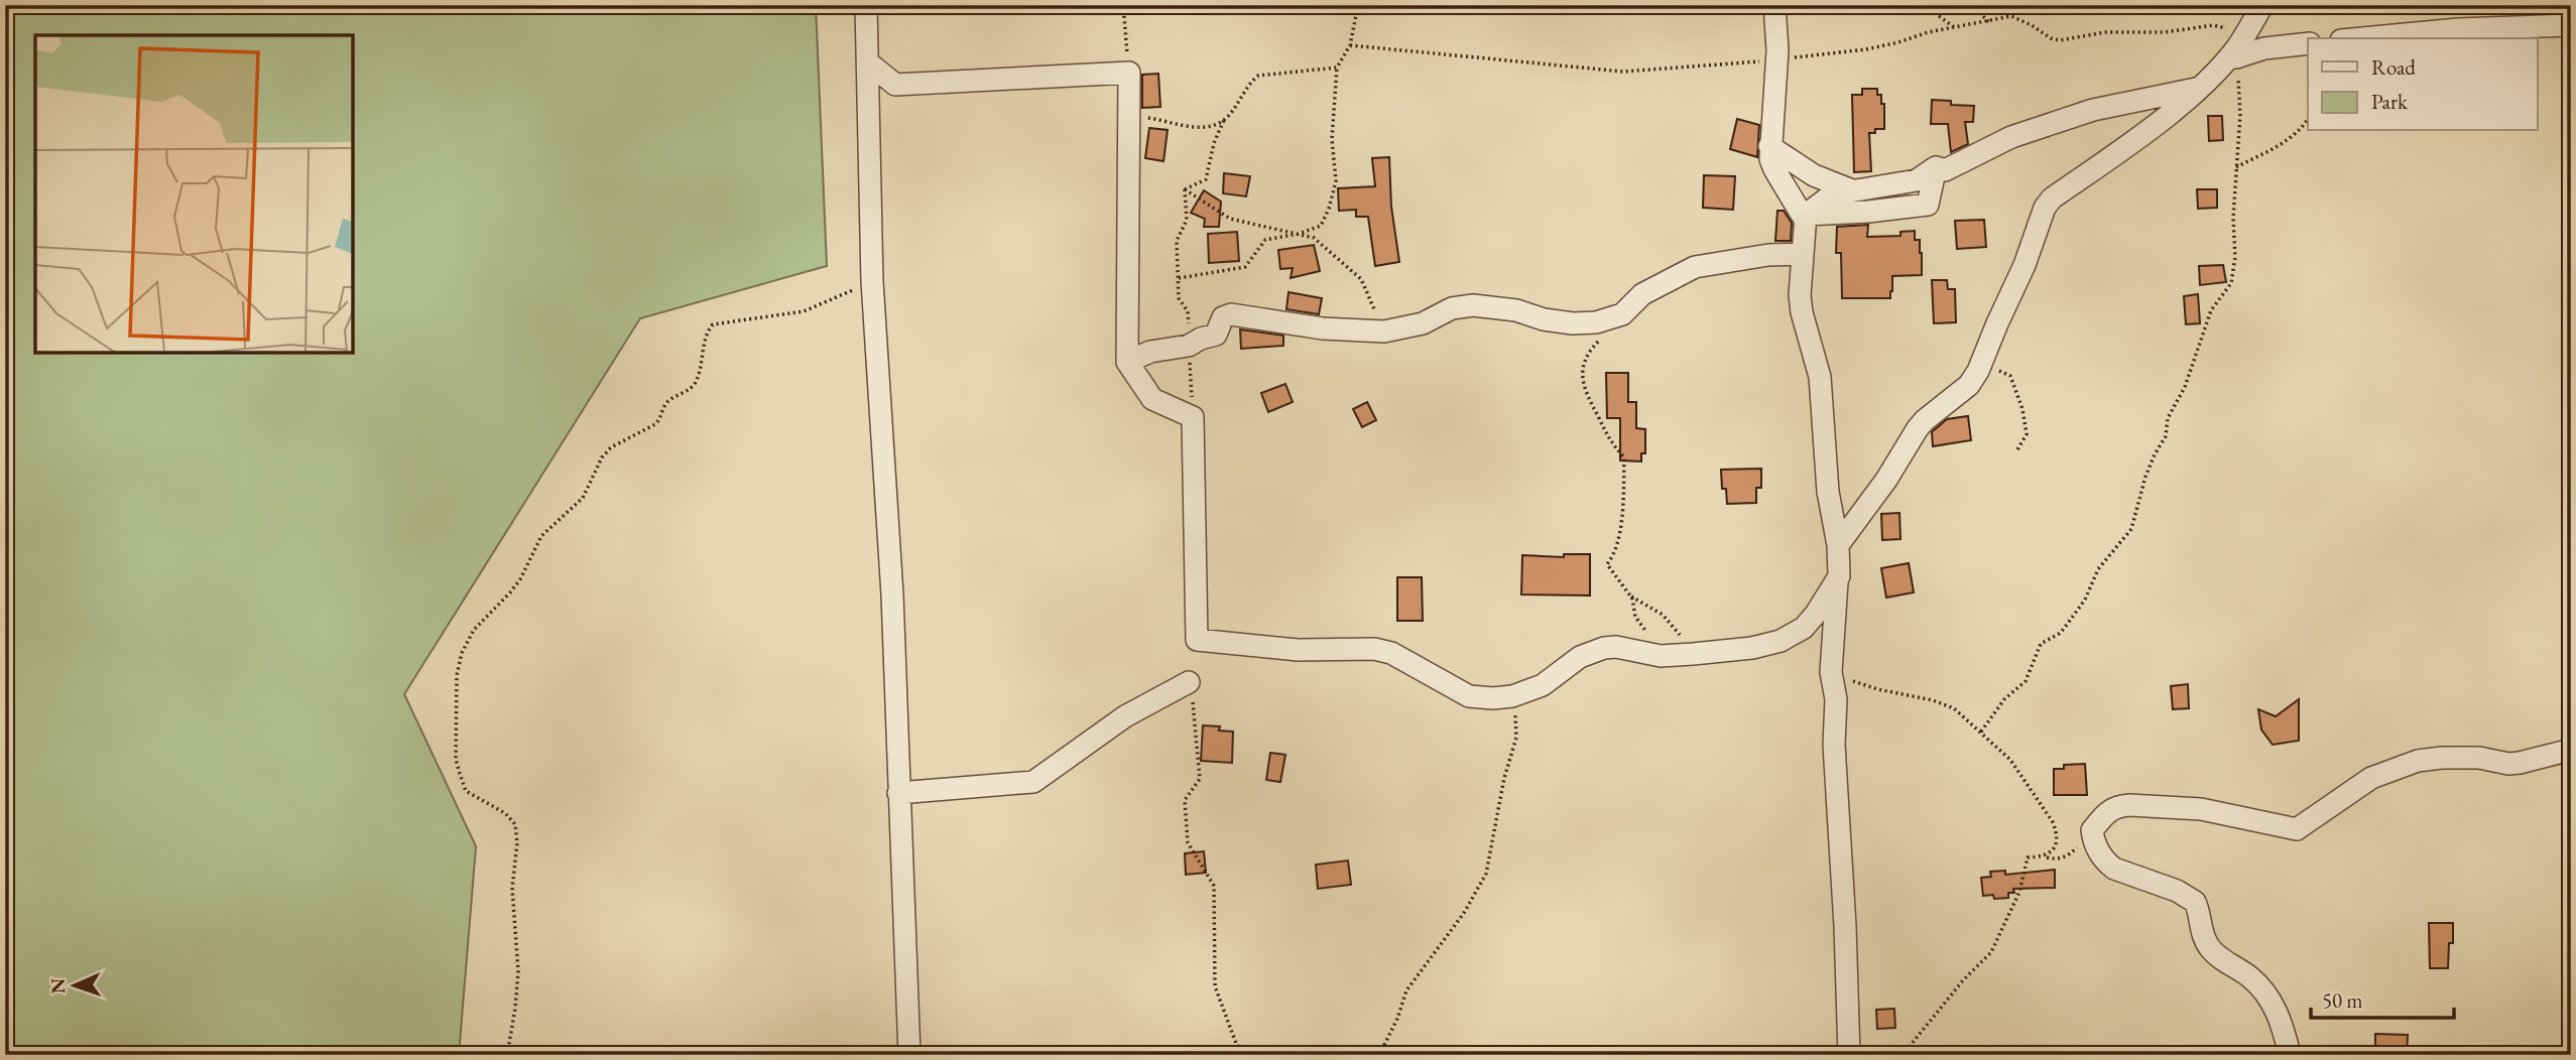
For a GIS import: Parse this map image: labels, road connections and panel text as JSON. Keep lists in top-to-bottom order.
{
  "legend": ["Road", "Park"],
  "scale_bar": "50 m",
  "north": "left"
}
